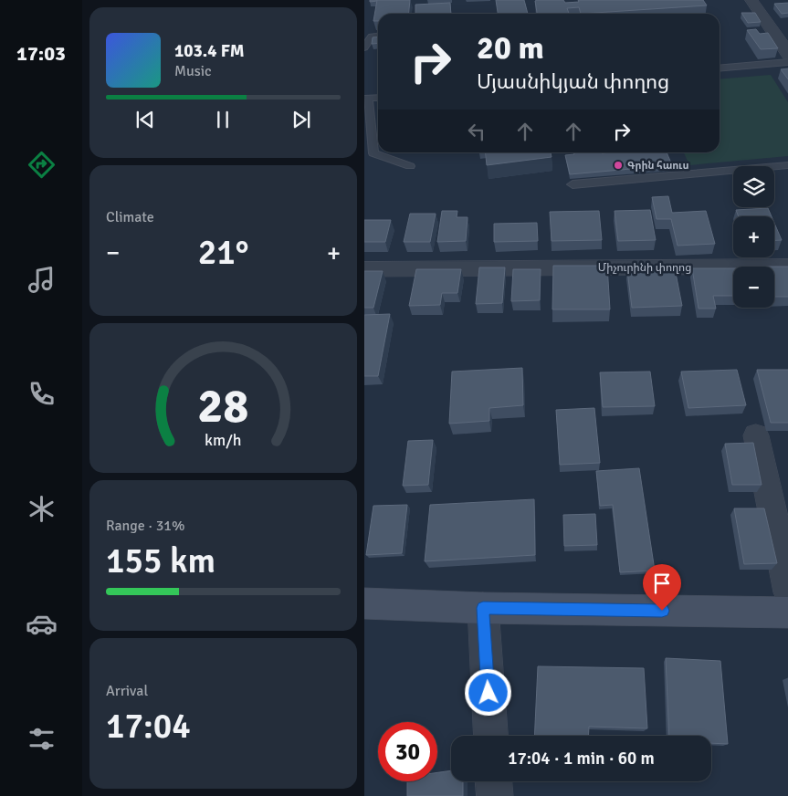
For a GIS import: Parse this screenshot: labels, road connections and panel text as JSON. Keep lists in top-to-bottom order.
{
  "streets": {
    "street": ["Միչուրինի փողոց"]
  },
  "places": ["Գրին հաուս"],
  "page": {
    "tabs": "17:03",
    "turn": ["20 m", "Մյասնիկյան փողոց"],
    "song": ["103.4 FM", "Music"],
    "tile": [
      "Climate",
      ["Range · 31%", "155 km"],
      ["Arrival", "17:04"]
    ],
    "map_buttons": ["+", "−"],
    "heat": ["−", "21°", "+"],
    "limit": "30",
    "trip": "17:04 · 1 min · 60 m",
    "gauge": ["28", "km/h"]
  }
}
